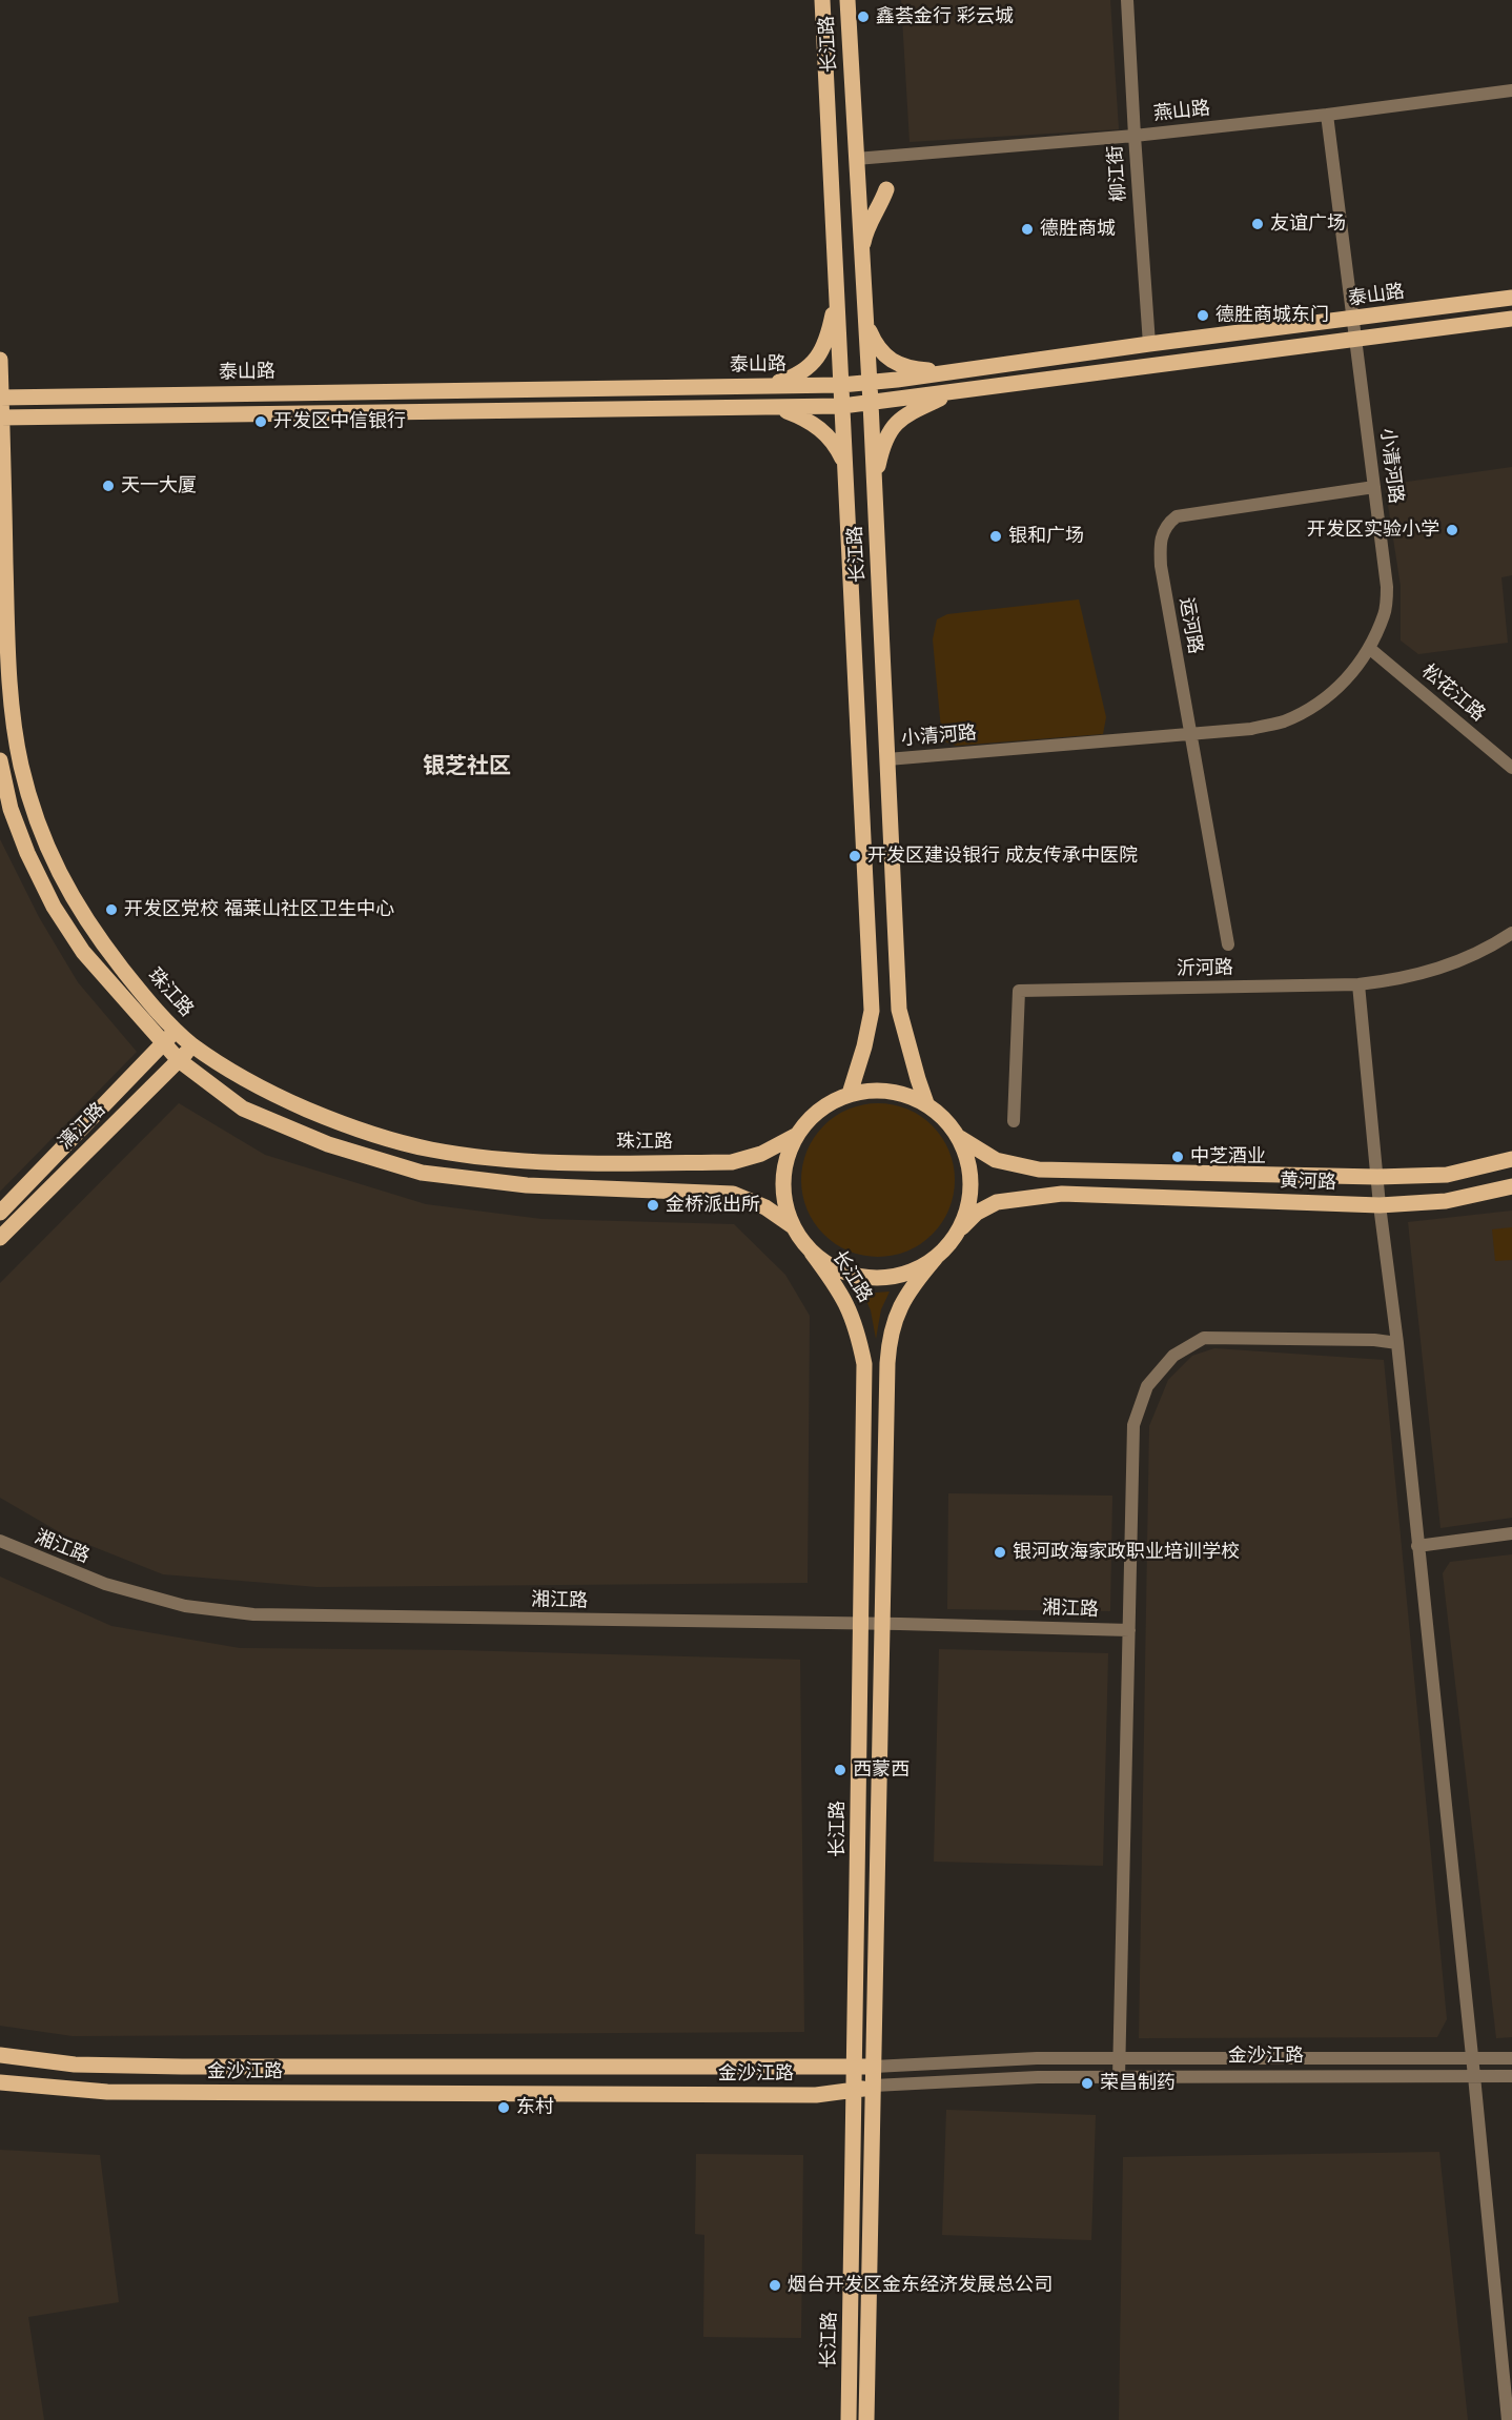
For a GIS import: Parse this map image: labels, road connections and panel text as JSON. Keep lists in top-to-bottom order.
{
  "streets": {
    "main road": [
      "长江路",
      "泰山路",
      "珠江路",
      "漓江路",
      "黄河路",
      "金沙江路"
    ],
    "street": [
      "燕山路",
      "柳江街",
      "小清河路",
      "运河路",
      "松花江路",
      "沂河路",
      "湘江路"
    ]
  },
  "crossings": [
    ["长江路", "燕山路"],
    ["长江路", "泰山路"],
    ["长江路", "小清河路"],
    ["长江路", "珠江路"],
    ["长江路", "黄河路"],
    ["长江路", "湘江路"],
    ["长江路", "金沙江路"],
    ["燕山路", "柳江街"],
    ["燕山路", "小清河路"],
    ["柳江街", "泰山路"],
    ["泰山路", "小清河路"],
    ["泰山路", "珠江路"],
    ["小清河路", "运河路"],
    ["小清河路", "松花江路"],
    ["珠江路", "漓江路"],
    ["珠江路", "黄河路"]
  ],
  "districts": ["银芝社区"],
  "places": [
    "鑫荟金行 彩云城",
    "友谊广场",
    "德胜商城",
    "德胜商城东门",
    "开发区中信银行",
    "天一大厦",
    "开发区实验小学",
    "银和广场",
    "开发区建设银行 成友传承中医院",
    "开发区党校 福莱山社区卫生中心",
    "中芝酒业",
    "金桥派出所",
    "银河政海家政职业培训学校",
    "西蒙西",
    "荣昌制药",
    "东村",
    "烟台开发区金东经济发展总公司"
  ]
}
